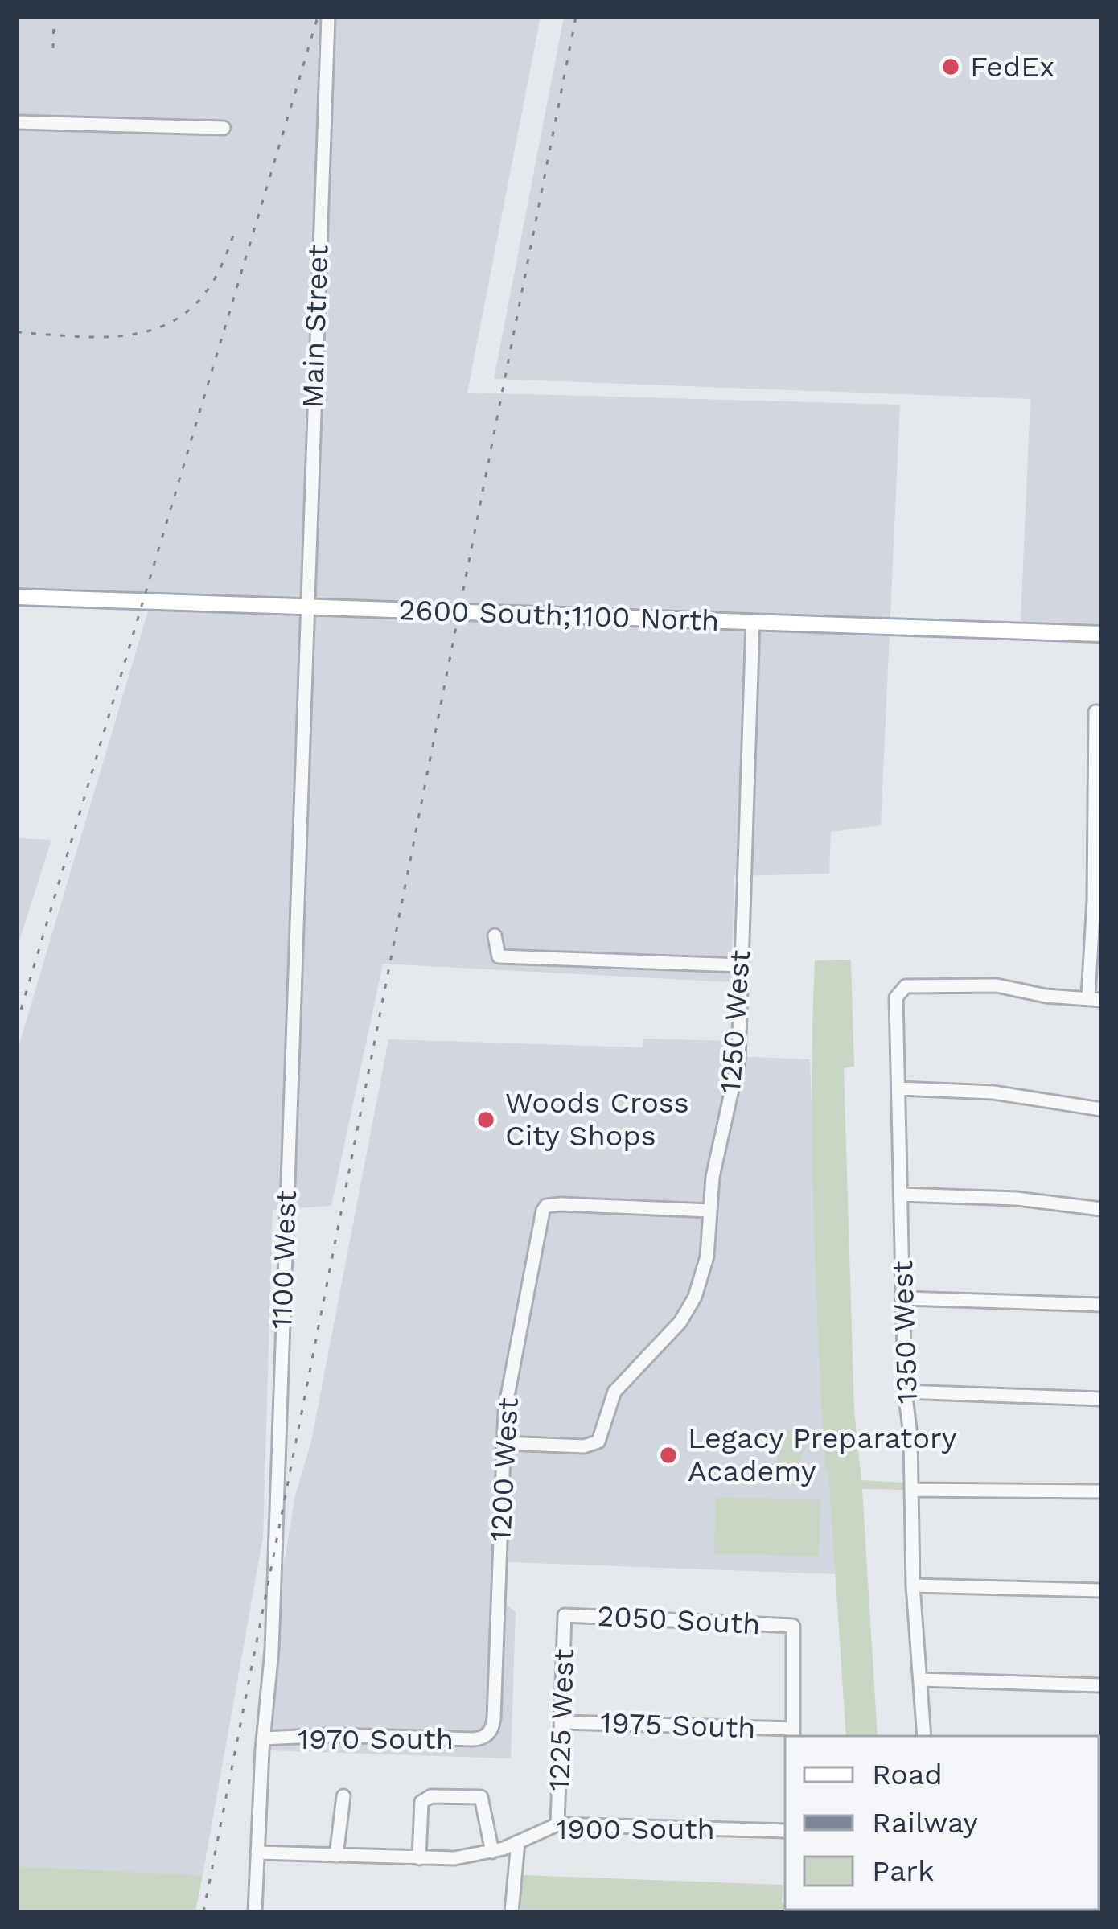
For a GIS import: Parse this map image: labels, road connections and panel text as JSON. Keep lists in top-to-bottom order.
{
  "streets": {
    "main road": ["2600 South;1100 North"],
    "street": [
      "Main Street",
      "1250 West",
      "1100 West",
      "1350 West",
      "1200 West",
      "2050 South",
      "1225 West",
      "1975 South",
      "1970 South",
      "1900 South"
    ]
  },
  "crossings": [
    ["Main Street", "2600 South;1100 North"],
    ["Main Street", "1100 West"],
    ["2600 South;1100 North", "1250 West"],
    ["2600 South;1100 North", "1100 West"],
    ["1250 West", "1200 West"],
    ["1100 West", "1970 South"],
    ["1100 West", "1900 South"],
    ["1200 West", "1970 South"],
    ["2050 South", "1225 West"],
    ["2050 South", "1975 South"],
    ["1225 West", "1975 South"],
    ["1225 West", "1900 South"]
  ],
  "places": ["FedEx", "Woods Cross City Shops", "Legacy Preparatory Academy"],
  "legend": ["Road", "Railway", "Park"]
}
